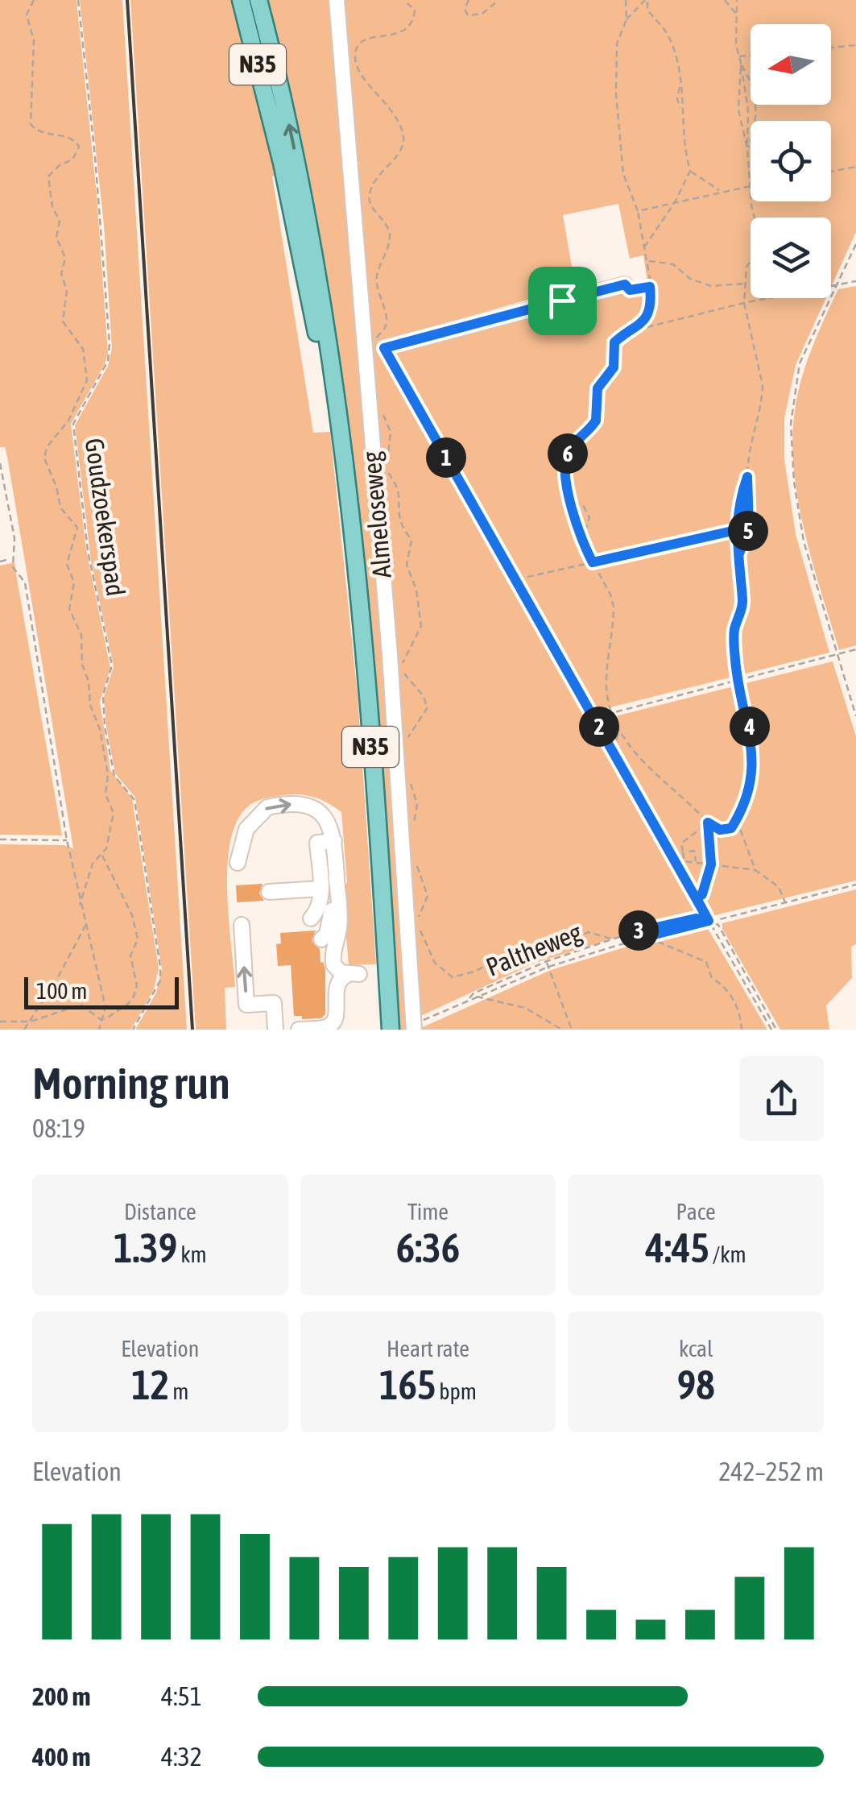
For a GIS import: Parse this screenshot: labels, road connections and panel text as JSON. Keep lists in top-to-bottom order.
{
  "streets": {
    "main road": ["N35", "Almeloseweg"],
    "path": ["Goudzoekerspad", "Paltheweg"]
  },
  "crossings": [
    ["N35", "Almeloseweg"],
    ["Almeloseweg", "Paltheweg"]
  ],
  "scale_bar": "100 m",
  "north": "left",
  "page": {
    "pins": [
      "6",
      "1",
      "5",
      "2",
      "4",
      "3"
    ],
    "scale": "100 m",
    "heading": ["Morning run", "08:19"],
    "stats": [
      ["Distance", "1.39 km"],
      ["Time", "6:36"],
      ["Pace", "4:45 /km"],
      ["Elevation", "12 m"],
      ["Heart rate", "165 bpm"],
      ["kcal", "98"]
    ],
    "chart": ["Elevation", "242–252 m"],
    "list": [
      {
        "name": "200 m",
        "note": "4:51"
      },
      {
        "name": "400 m",
        "note": "4:32"
      }
    ]
  }
}
